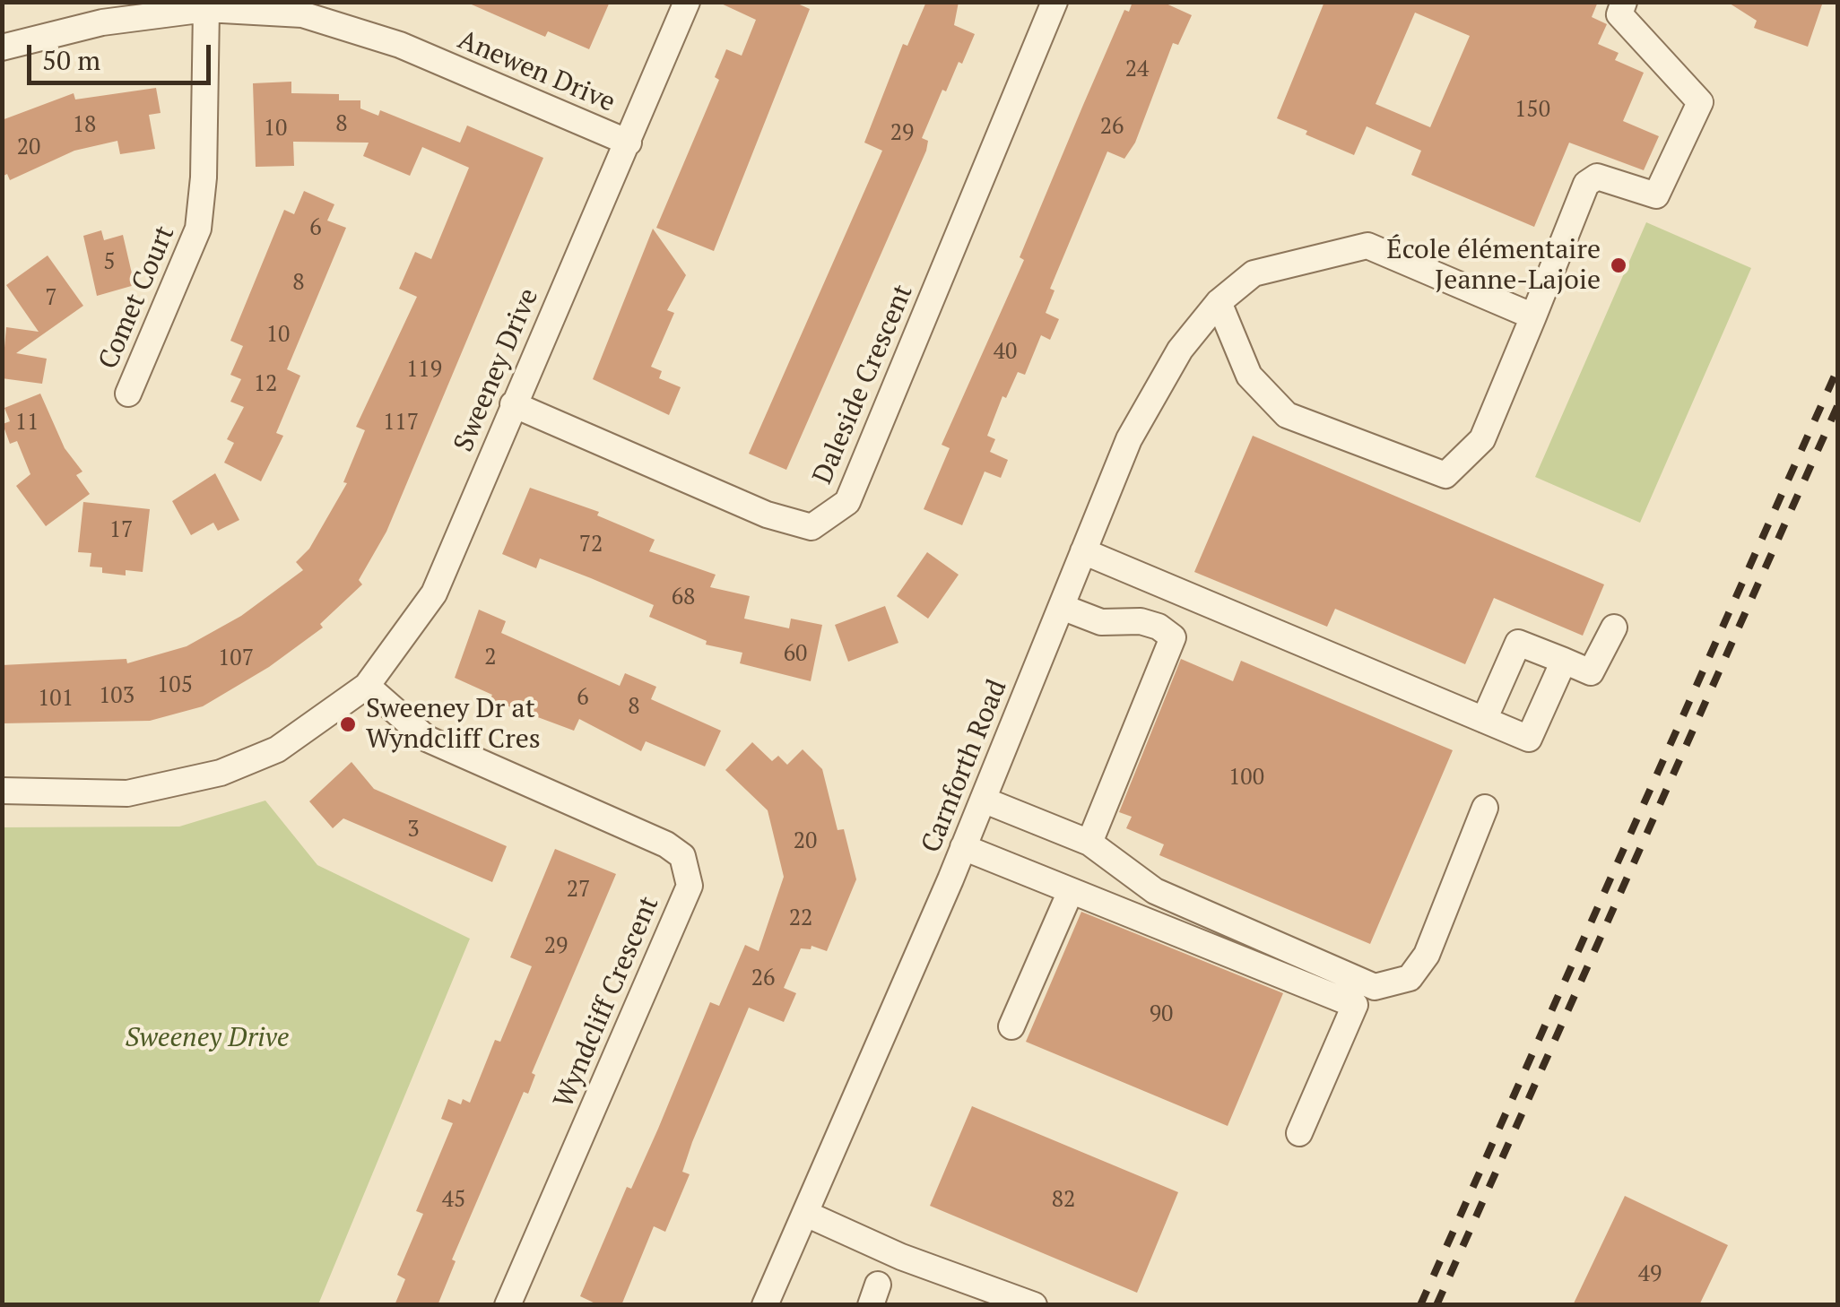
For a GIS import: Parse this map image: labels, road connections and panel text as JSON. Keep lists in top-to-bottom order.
{
  "streets": {
    "street": [
      "Anewen Drive",
      "Comet Court",
      "Sweeney Drive",
      "Daleside Crescent",
      "Carnforth Road",
      "Wyndcliff Crescent"
    ]
  },
  "crossings": [
    ["Anewen Drive", "Comet Court"],
    ["Anewen Drive", "Sweeney Drive"],
    ["Sweeney Drive", "Daleside Crescent"],
    ["Sweeney Drive", "Wyndcliff Crescent"]
  ],
  "parks": ["Sweeney Drive"],
  "places": ["École élémentaire Jeanne-Lajoie", "Sweeney Dr at Wyndcliff Cres"],
  "house_numbers": [
    "24",
    "150",
    "8",
    "18",
    "26",
    "10",
    "29",
    "20",
    "6",
    "5",
    "8",
    "7",
    "10",
    "40",
    "119",
    "12",
    "11",
    "117",
    "17",
    "72",
    "68",
    "60",
    "2",
    "107",
    "105",
    "103",
    "6",
    "101",
    "8",
    "100",
    "3",
    "20",
    "27",
    "22",
    "29",
    "26",
    "90",
    "45",
    "82",
    "49"
  ],
  "scale_bar": "50 m"
}
